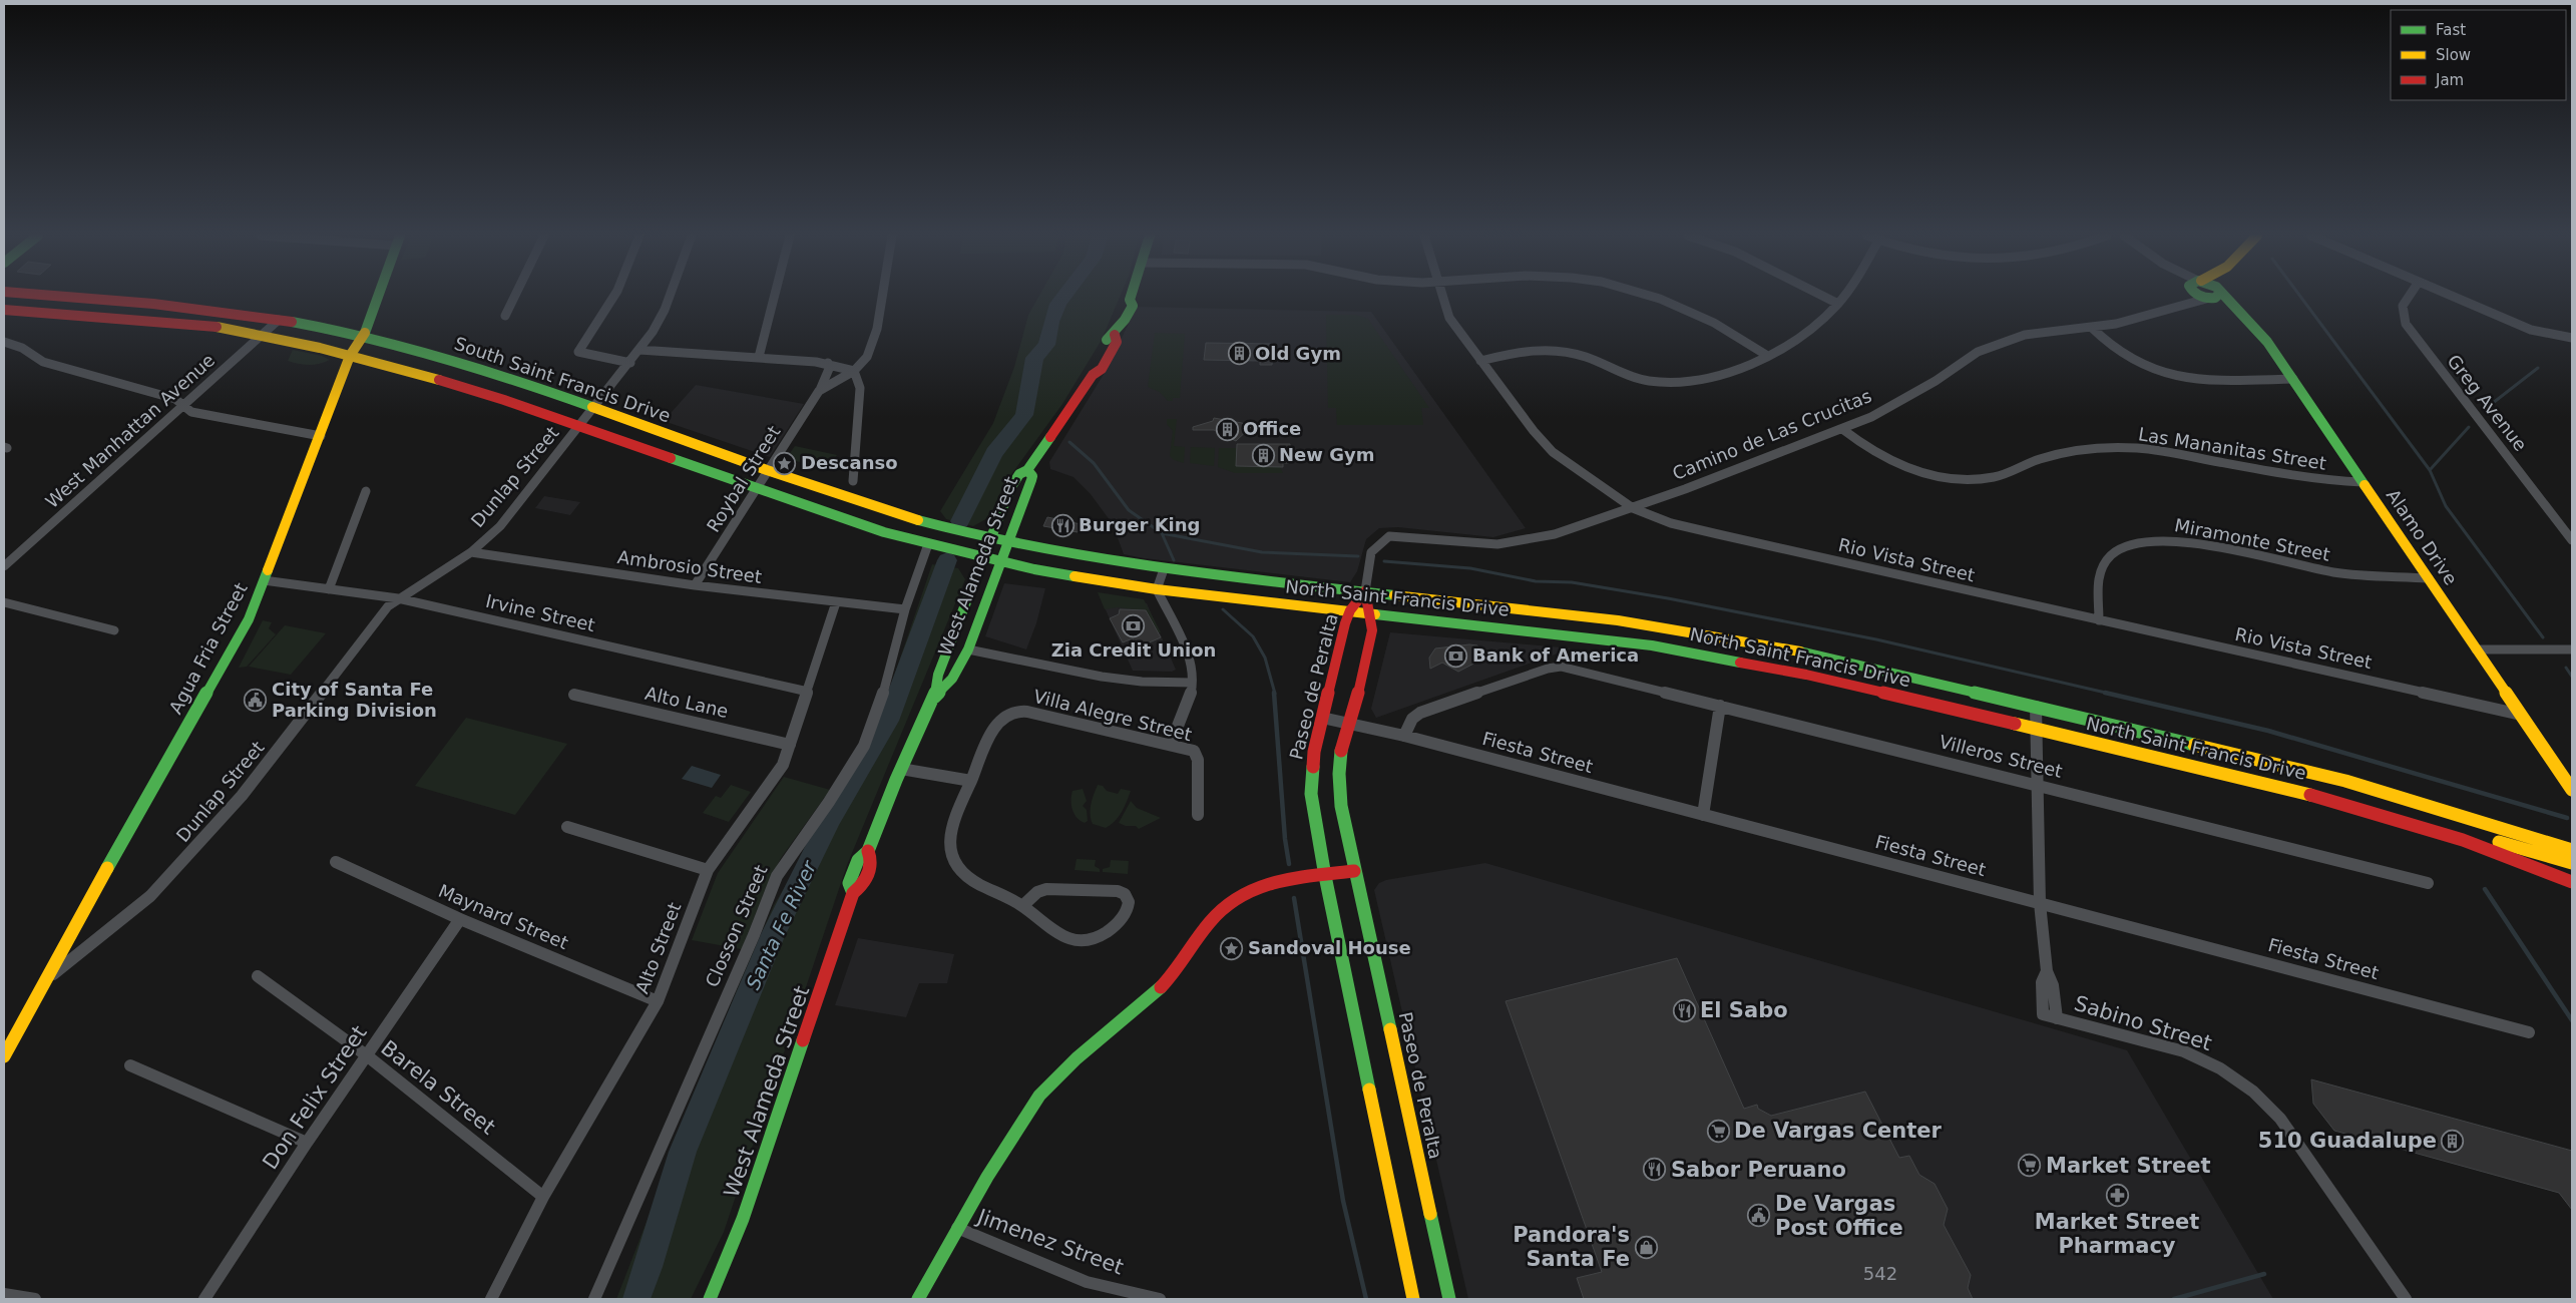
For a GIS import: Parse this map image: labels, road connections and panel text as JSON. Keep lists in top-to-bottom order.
{
  "streets": {
    "main road": [
      "South Saint Francis Drive",
      "Alamo Drive",
      "West Alameda Street",
      "North Saint Francis Drive",
      "Agua Fria Street",
      "Paseo de Peralta"
    ],
    "street": [
      "Greg Avenue",
      "West Manhattan Avenue",
      "Camino de Las Crucitas",
      "Las Mananitas Street",
      "Dunlap Street",
      "Roybal Street",
      "Miramonte Street",
      "Rio Vista Street",
      "Ambrosio Street",
      "Irvine Street",
      "Alto Lane",
      "Villa Alegre Street",
      "Fiesta Street",
      "Villeros Street",
      "Maynard Street",
      "Closson Street",
      "Alto Street",
      "Sabino Street",
      "Barela Street",
      "Don Felix Street",
      "Jimenez Street"
    ]
  },
  "crossings": [
    ["South Saint Francis Drive", "West Manhattan Avenue"],
    ["South Saint Francis Drive", "Dunlap Street"],
    ["South Saint Francis Drive", "Roybal Street"],
    ["South Saint Francis Drive", "West Alameda Street"],
    ["South Saint Francis Drive", "North Saint Francis Drive"],
    ["South Saint Francis Drive", "Agua Fria Street"],
    ["Camino de Las Crucitas", "Las Mananitas Street"],
    ["Camino de Las Crucitas", "Alamo Drive"],
    ["Camino de Las Crucitas", "Rio Vista Street"],
    ["Las Mananitas Street", "Alamo Drive"],
    ["Dunlap Street", "Ambrosio Street"],
    ["Dunlap Street", "Irvine Street"],
    ["Dunlap Street", "Agua Fria Street"],
    ["Roybal Street", "Ambrosio Street"],
    ["Alamo Drive", "Miramonte Street"],
    ["Alamo Drive", "Rio Vista Street"],
    ["Miramonte Street", "Rio Vista Street"],
    ["West Alameda Street", "North Saint Francis Drive"],
    ["Ambrosio Street", "Closson Street"],
    ["Ambrosio Street", "Alto Street"],
    ["North Saint Francis Drive", "Paseo de Peralta"],
    ["North Saint Francis Drive", "Sabino Street"],
    ["Irvine Street", "Agua Fria Street"],
    ["Irvine Street", "Alto Street"],
    ["Paseo de Peralta", "Fiesta Street"],
    ["Alto Lane", "Alto Street"],
    ["Fiesta Street", "Villeros Street"],
    ["Fiesta Street", "Sabino Street"],
    ["Villeros Street", "Sabino Street"],
    ["Maynard Street", "Alto Street"],
    ["Maynard Street", "Don Felix Street"],
    ["Alto Street", "Barela Street"],
    ["Barela Street", "Don Felix Street"]
  ],
  "water": ["Santa Fe River"],
  "places": {
    "building": [
      "Old Gym",
      "Office",
      "New Gym",
      "510 Guadalupe"
    ],
    "place": ["Descanso", "Sandoval House"],
    "restaurant": ["Burger King", "El Sabo", "Sabor Peruano"],
    "bank": ["Zia Credit Union", "Bank of America"],
    "public building": ["City of Santa Fe Parking Division", "De Vargas Post Office"],
    "supermarket": ["De Vargas Center", "Market Street"],
    "pharmacy": ["Market Street Pharmacy"],
    "shop": ["Pandora's Santa Fe"]
  },
  "house_numbers": ["542"],
  "legend": ["Fast", "Slow", "Jam"]
}
